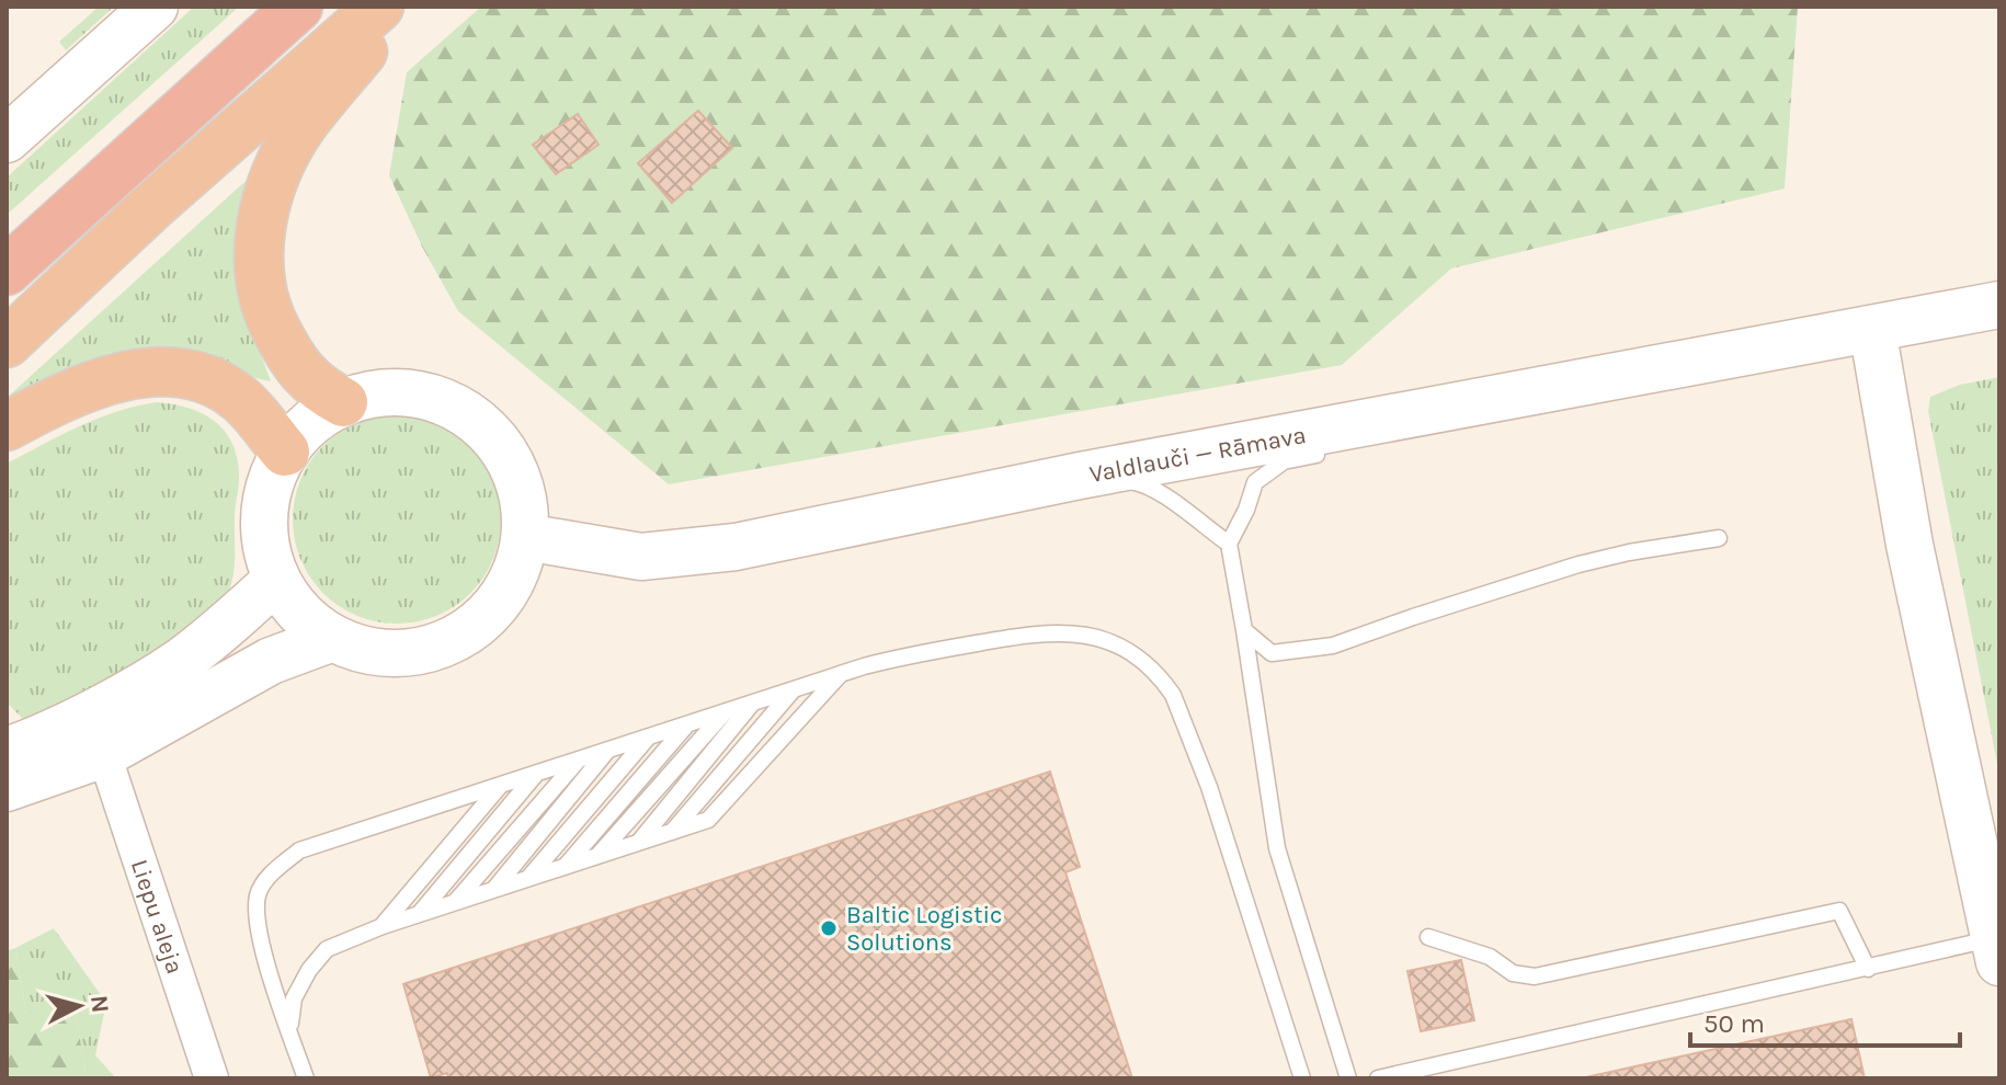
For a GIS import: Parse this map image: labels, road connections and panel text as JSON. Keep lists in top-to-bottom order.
{
  "streets": {
    "main road": ["Valdlauči — Rāmava"],
    "street": ["Liepu aleja"]
  },
  "places": ["Baltic Logistic Solutions"],
  "scale_bar": "50 m",
  "north": "right"
}
